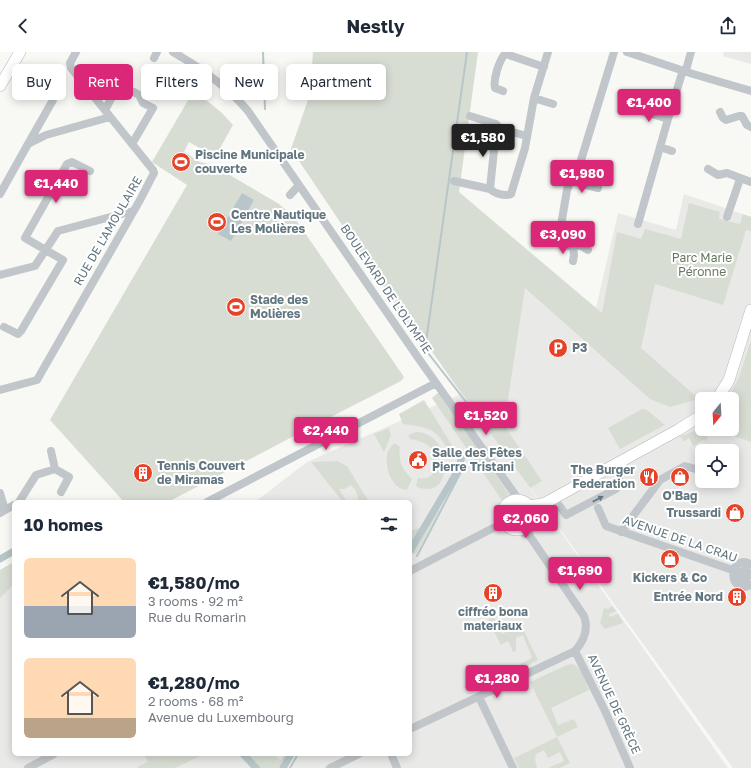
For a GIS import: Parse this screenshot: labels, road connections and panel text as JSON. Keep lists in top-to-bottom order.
{
  "streets": {
    "street": [
      "RUE DE L'AMOULAIRE",
      "BOULEVARD DE L'OLYMPIE",
      "AVENUE DE LA CRAU",
      "AVENUE DE GRÈCE"
    ]
  },
  "parks": ["Parc Marie Péronne"],
  "places": {
    "sports": ["Piscine Municipale couverte", "Centre Nautique Les Molières", "Stade des Molières"],
    "parking": ["P3"],
    "public building": ["Salle des Fêtes Pierre Tristani"],
    "building": ["Tennis Couvert de Miramas", "ciffréo bona materiaux", "Entrée Nord"],
    "restaurant": ["The Burger Federation"],
    "shop": ["O'Bag", "Trussardi", "Kickers & Co"]
  },
  "north": "bottom",
  "page": {
    "header": "Nestly",
    "chip": [
      "Buy",
      "Rent",
      "Filters",
      "New",
      "Apartment"
    ],
    "price": [
      "€1,400",
      "€1,580",
      "€1,980",
      "€1,440",
      "€3,090",
      "€1,520",
      "€2,440",
      "€2,060",
      "€1,690",
      "€1,280"
    ],
    "heading": "10 homes",
    "list": [
      {
        "name": "€1,580/mo",
        "note": "3 rooms · 92 m² · Rue du Romarin"
      },
      {
        "name": "€1,280/mo",
        "note": "2 rooms · 68 m² · Avenue du Luxembourg"
      }
    ]
  }
}
